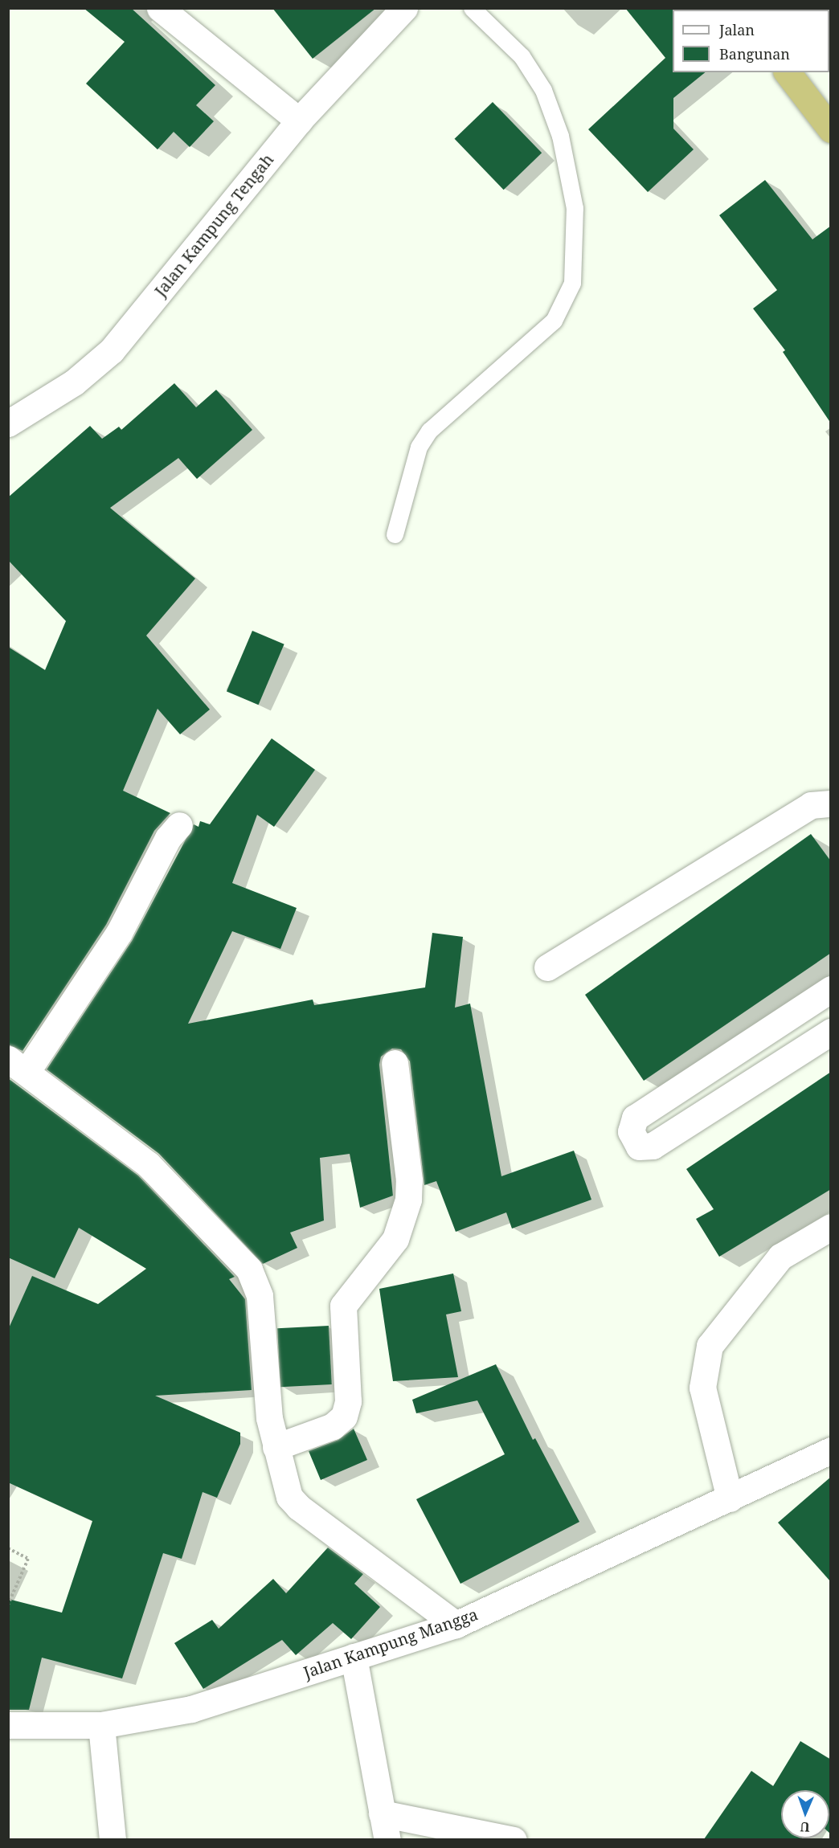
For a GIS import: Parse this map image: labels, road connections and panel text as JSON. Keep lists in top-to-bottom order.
{
  "streets": {
    "street": ["Jalan Kampung Tengah", "Jalan Kampung Mangga"]
  },
  "legend": ["Jalan", "Bangunan"],
  "north": "bottom"
}
